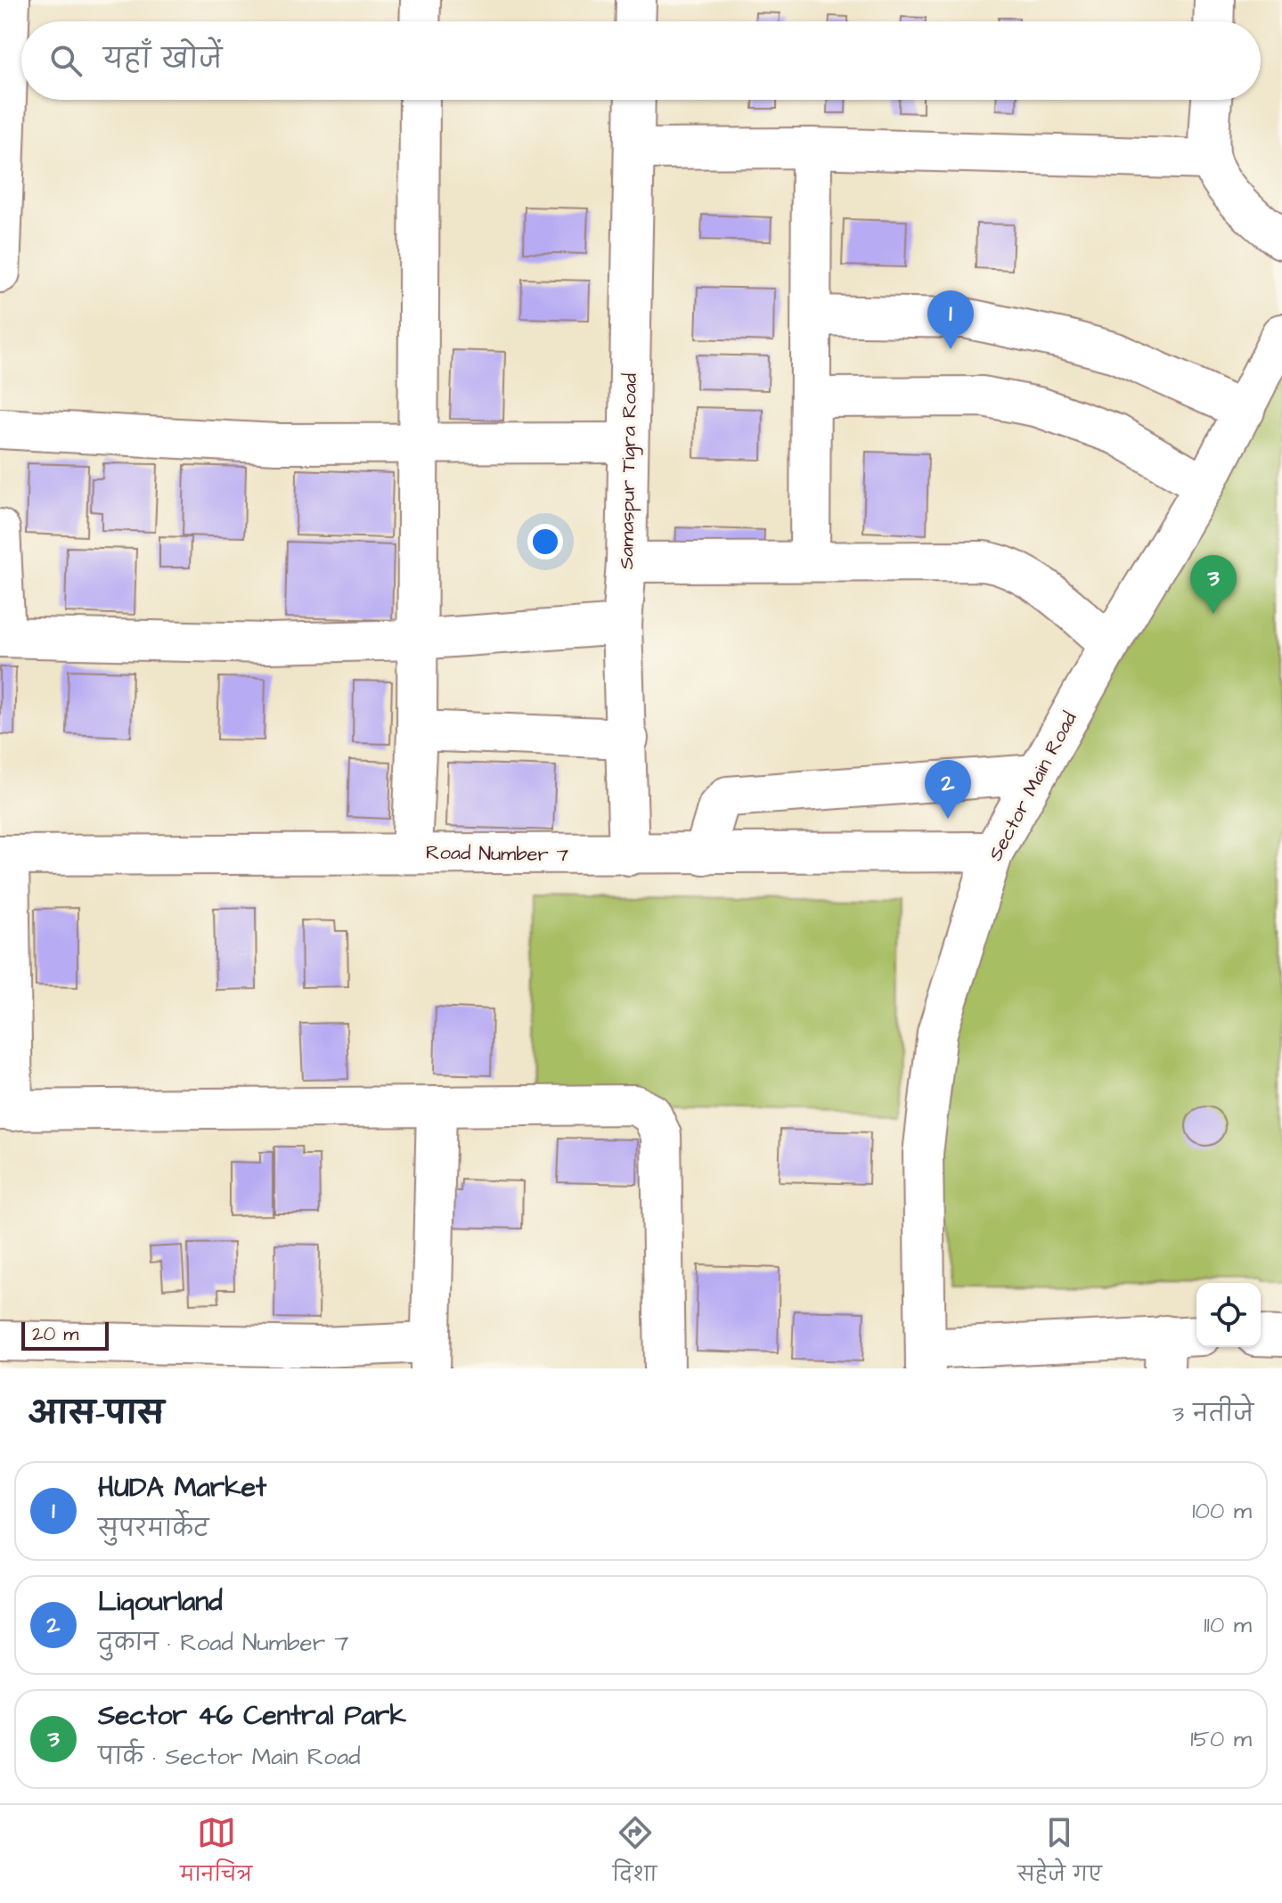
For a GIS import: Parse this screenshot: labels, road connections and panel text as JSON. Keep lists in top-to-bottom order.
{
  "streets": {
    "street": ["Samaspur Tigra Road", "Sector Main Road", "Road Number 7"]
  },
  "crossings": [
    ["Samaspur Tigra Road", "Road Number 7"],
    ["Sector Main Road", "Road Number 7"]
  ],
  "scale_bar": "20 m",
  "page": {
    "search": "यहाँ खोजें",
    "pins": ["1", "3", "2"],
    "scale": "20 m",
    "heading": ["आस-पास", "3 नतीजे"],
    "list": [
      {
        "mark": "1",
        "name": "HUDA Market",
        "note": "सुपरमार्केट",
        "value": "100 m"
      },
      {
        "mark": "2",
        "name": "Liqourland",
        "note": "दुकान · Road Number 7",
        "value": "110 m"
      },
      {
        "mark": "3",
        "name": "Sector 46 Central Park",
        "note": "पार्क · Sector Main Road",
        "value": "150 m"
      }
    ],
    "nav": ["मानचित्र", "दिशा", "सहेजे गए"]
  }
}
